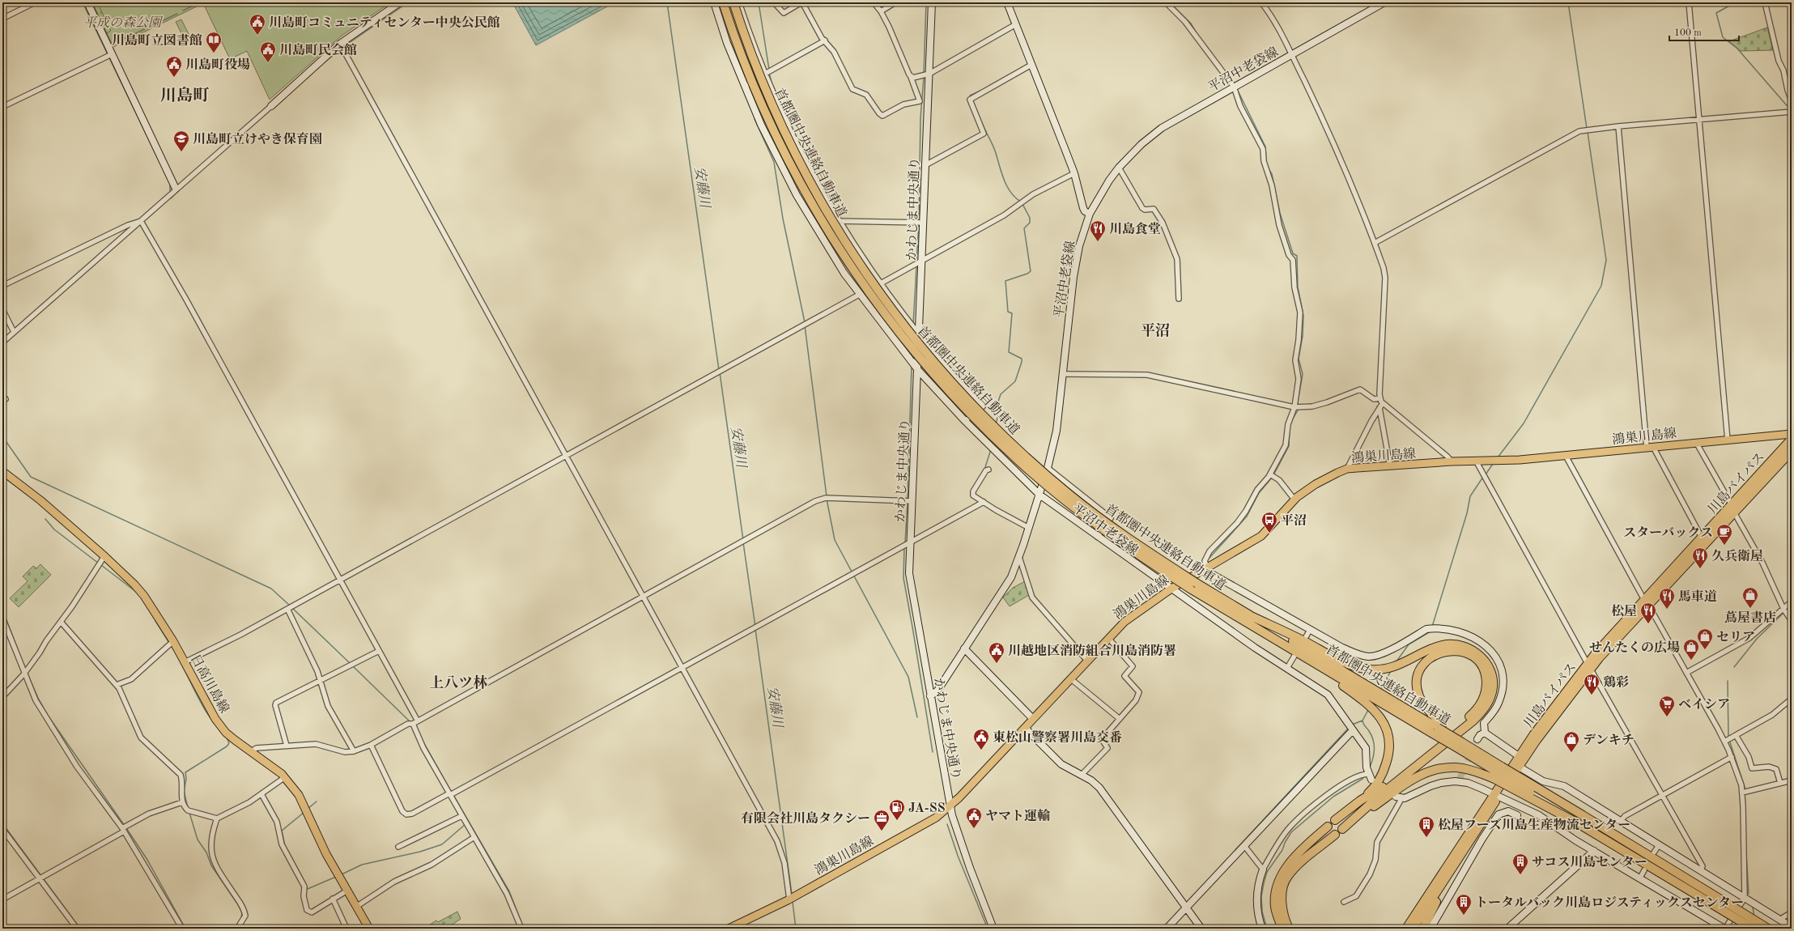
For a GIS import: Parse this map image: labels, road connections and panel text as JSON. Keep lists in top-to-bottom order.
{
  "streets": {
    "highway": ["首都圏中央連絡自動車道", "川島バイパス"],
    "main road": ["鴻巣川島線", "日高川島線"],
    "street": ["平沼中老袋線", "かわじま中央通り"]
  },
  "crossings": [
    ["平沼中老袋線", "鴻巣川島線"],
    ["かわじま中央通り", "鴻巣川島線"]
  ],
  "districts": ["川島町", "平沼", "上八ツ林"],
  "water": ["安藤川"],
  "parks": ["平成の森公園"],
  "places": {
    "public building": [
      "川島町コミュニティセンター中央公民館",
      "川島町民会館",
      "川島町役場",
      "川越地区消防組合川島消防署",
      "東松山警察署川島交番",
      "ヤマト運輸"
    ],
    "library": ["川島町立図書館"],
    "school or university": ["川島町立けやき保育園"],
    "restaurant": [
      "川島食堂",
      "久兵衛屋",
      "馬車道",
      "松屋",
      "鶏彩"
    ],
    "bus stop": ["平沼"],
    "cafe": ["スターバックス"],
    "shop": [
      "蔦屋書店",
      "セリア",
      "せんたくの広場",
      "デンキチ"
    ],
    "supermarket": ["ベイシア"],
    "fuel station": ["JA-SS"],
    "office": ["有限会社川島タクシー"],
    "building": ["松屋フーズ川島生産物流センター", "サコス川島センター", "トータルバック川島ロジスティックスセンター"]
  },
  "scale_bar": "100 m"
}
